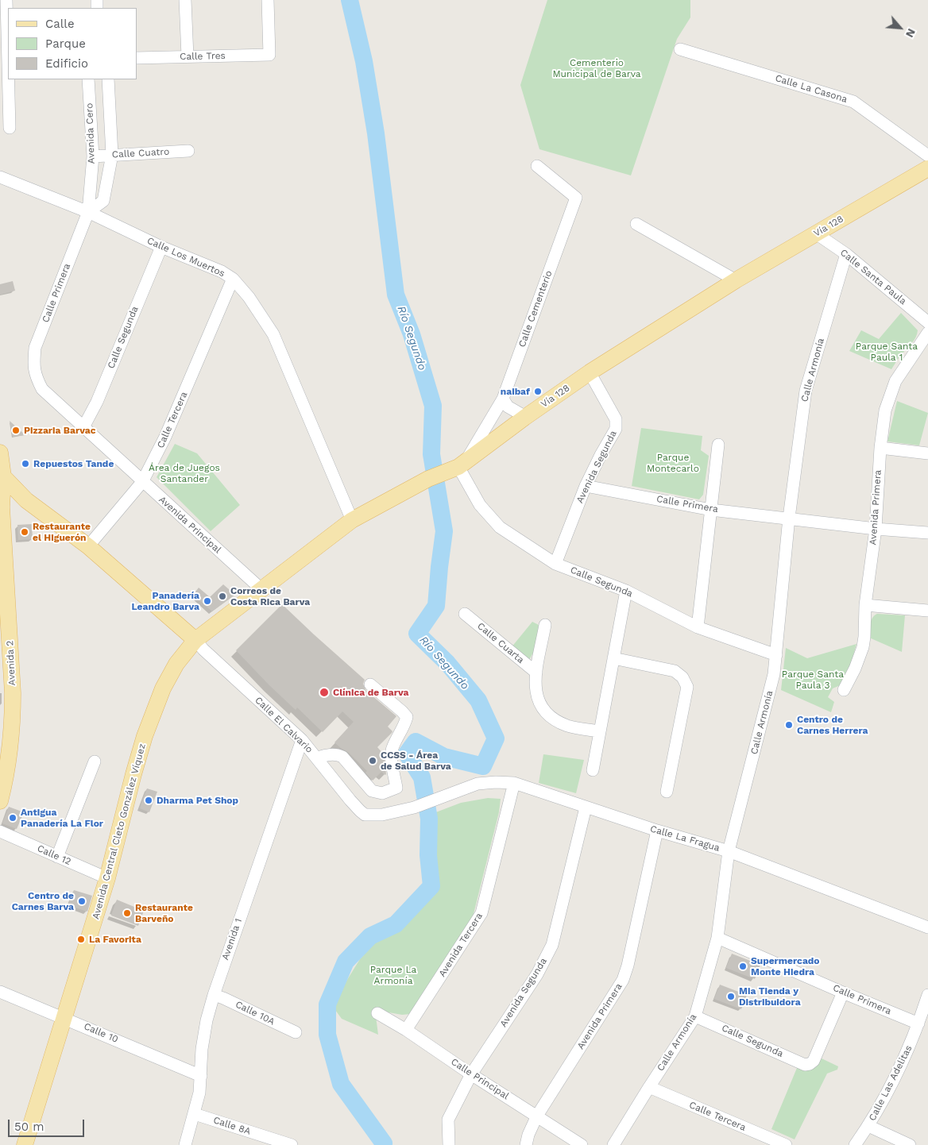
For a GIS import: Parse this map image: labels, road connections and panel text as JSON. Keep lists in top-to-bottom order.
{
  "streets": {
    "main road": ["Vía 128", "Avenida 2", "Avenida Central Cleto González Víquez"],
    "street": [
      "Calle Tres",
      "Calle La Casona",
      "Avenida Cero",
      "Calle Cuatro",
      "Calle Los Muertos",
      "Calle Santa Paula",
      "Calle Primera",
      "Calle Cementerio",
      "Calle Segunda",
      "Calle Armonía",
      "Calle Tercera",
      "Avenida Segunda",
      "Avenida Primera",
      "Avenida Principal",
      "Calle Cuarta",
      "Calle El Calvario",
      "Calle La Fragua",
      "Calle 12",
      "Avenida 1",
      "Avenida Tercera",
      "Calle 10A",
      "Calle 10",
      "Calle Principal",
      "Calle Las Adelitas",
      "Calle 8A"
    ]
  },
  "crossings": [
    ["Avenida Cero", "Calle Cuatro"],
    ["Avenida Cero", "Calle Los Muertos"],
    ["Avenida Cero", "Calle Primera"],
    ["Vía 128", "Calle Los Muertos"],
    ["Vía 128", "Calle Santa Paula"],
    ["Vía 128", "Calle Cementerio"],
    ["Vía 128", "Calle Segunda"],
    ["Vía 128", "Avenida Segunda"],
    ["Vía 128", "Avenida Principal"],
    ["Vía 128", "Calle El Calvario"],
    ["Vía 128", "Avenida Central Cleto González Víquez"],
    ["Calle Los Muertos", "Calle Primera"],
    ["Calle Los Muertos", "Calle Segunda"],
    ["Calle Los Muertos", "Calle Tercera"],
    ["Calle Santa Paula", "Calle Armonía"],
    ["Calle Primera", "Calle Segunda"],
    ["Calle Primera", "Calle Armonía"],
    ["Calle Primera", "Avenida Segunda"],
    ["Calle Primera", "Avenida Principal"],
    ["Calle Primera", "Calle Las Adelitas"],
    ["Calle Cementerio", "Calle Segunda"],
    ["Calle Segunda", "Calle Armonía"],
    ["Calle Segunda", "Avenida Segunda"],
    ["Calle Segunda", "Avenida Principal"],
    ["Calle Armonía", "Calle Tercera"],
    ["Calle Armonía", "Calle La Fragua"],
    ["Calle Tercera", "Avenida Principal"],
    ["Avenida Segunda", "Calle La Fragua"],
    ["Avenida Segunda", "Calle Principal"],
    ["Avenida Primera", "Calle La Fragua"],
    ["Avenida Primera", "Calle Principal"],
    ["Calle El Calvario", "Avenida Central Cleto González Víquez"],
    ["Calle El Calvario", "Calle La Fragua"],
    ["Calle El Calvario", "Avenida 1"],
    ["Avenida Central Cleto González Víquez", "Calle 12"],
    ["Avenida Central Cleto González Víquez", "Calle 10"],
    ["Calle La Fragua", "Avenida Tercera"],
    ["Avenida 1", "Calle 10A"],
    ["Avenida 1", "Calle 10"],
    ["Avenida 1", "Calle 8A"],
    ["Avenida Tercera", "Calle Principal"]
  ],
  "water": ["Río Segundo"],
  "parks": [
    "Cementerio Municipal de Barva",
    "Parque Santa Paula 1",
    "Parque Montecarlo",
    "Área de Juegos Santander",
    "Parque Santa Paula 3",
    "Parque La Armonía"
  ],
  "places": [
    "naibaf",
    "Pizzaria Barvac",
    "Repuestos Tande",
    "Restaurante el Higuerón",
    "Correos de Costa Rica Barva",
    "Panadería Leandro Barva",
    "Clínica de Barva",
    "Centro de Carnes Herrera",
    "CCSS - Área de Salud Barva",
    "Dharma Pet Shop",
    "Antigua Panadería La Flor",
    "Centro de Carnes Barva",
    "Restaurante Barveño",
    "La Favorita",
    "Supermercado Monte Hiedra",
    "Mia Tienda y Distribuidora"
  ],
  "legend": ["Calle", "Parque", "Edificio"],
  "scale_bar": "50 m",
  "north": "bottom right"
}
